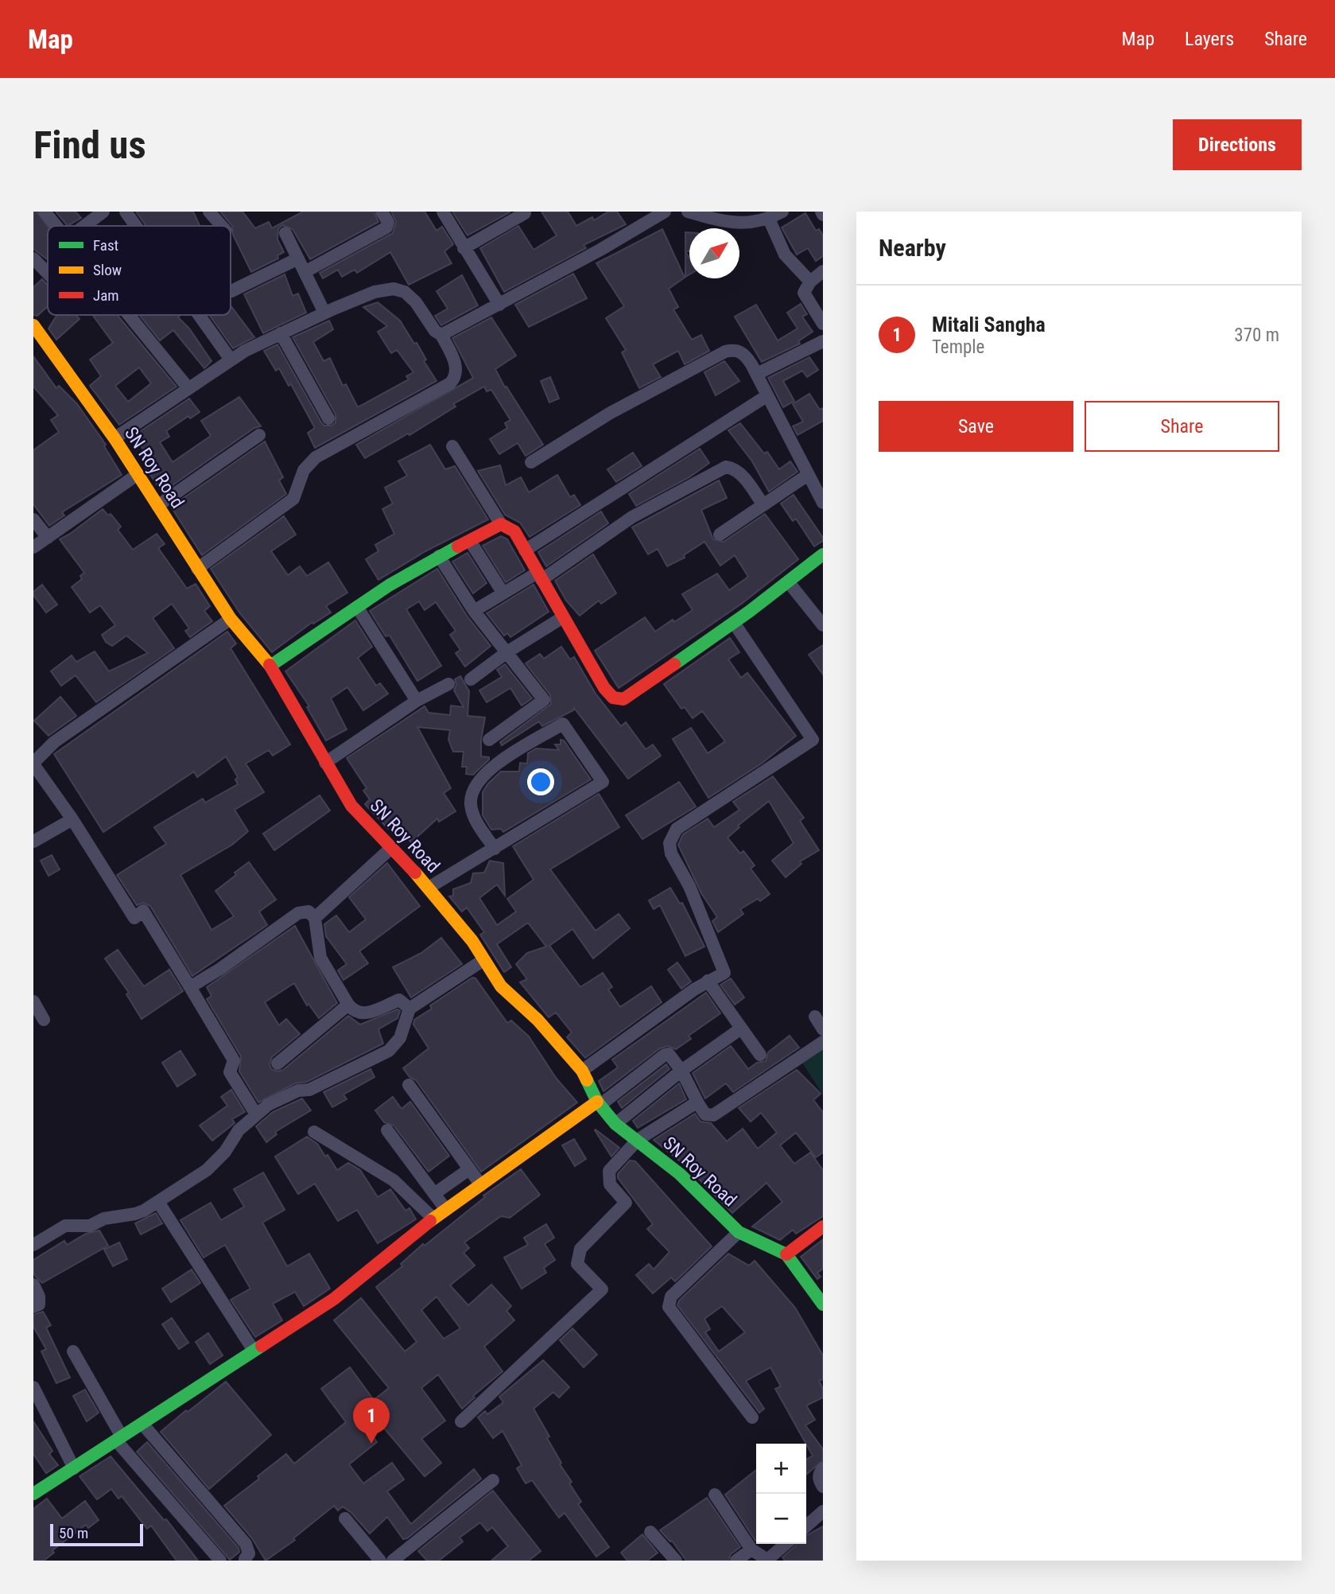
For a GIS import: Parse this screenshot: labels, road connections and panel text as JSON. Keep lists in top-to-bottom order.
{
  "streets": {
    "street": ["SN Roy Road"]
  },
  "legend": ["Fast", "Slow", "Jam"],
  "scale_bar": "50 m",
  "north": "top right",
  "page": {
    "header": "Map",
    "nav": ["Map", "Layers", "Share"],
    "buttons": [
      "Directions",
      ["Save", "Share"]
    ],
    "title": "Find us",
    "heading": "Nearby",
    "list": [
      {
        "mark": "1",
        "name": "Mitali Sangha",
        "note": "Temple",
        "value": "370 m"
      }
    ],
    "pins": "1",
    "map_buttons": ["+", "−"],
    "scale": "50 m"
  }
}
